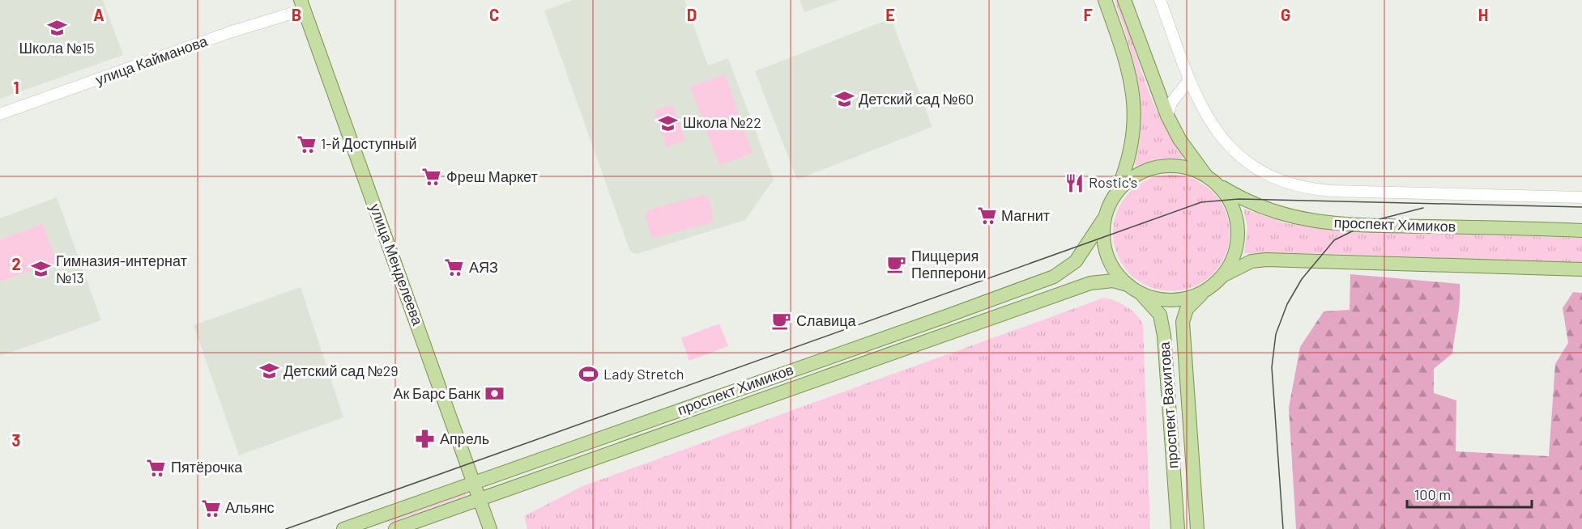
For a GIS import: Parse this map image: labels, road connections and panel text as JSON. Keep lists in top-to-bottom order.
{
  "streets": {
    "main road": ["проспект Химиков", "улица Менделеева", "проспект Вахитова"],
    "street": ["улица Кайманова"]
  },
  "crossings": [
    ["улица Кайманова", "улица Менделеева"],
    ["проспект Химиков", "улица Менделеева"],
    ["проспект Химиков", "проспект Вахитова"]
  ],
  "places": {
    "school or university": [
      "Школа №15",
      "Детский сад №60",
      "Школа №22",
      "Гимназия-интернат №13",
      "Детский сад №29"
    ],
    "supermarket": [
      "1-й Доступный",
      "Фреш Маркет",
      "Магнит",
      "АЯЗ",
      "Пятёрочка",
      "Альянс"
    ],
    "restaurant": ["Rostic's"],
    "cafe": ["Пиццерия Пепперони", "Славица"],
    "sports": ["Lady Stretch"],
    "bank": ["Ак Барс Банк"],
    "pharmacy": ["Апрель"]
  },
  "scale_bar": "100 m",
  "grid": {
    "columns": [
      "A",
      "B",
      "C",
      "D",
      "E",
      "F",
      "G",
      "H"
    ],
    "rows": ["1", "2", "3"]
  }
}
